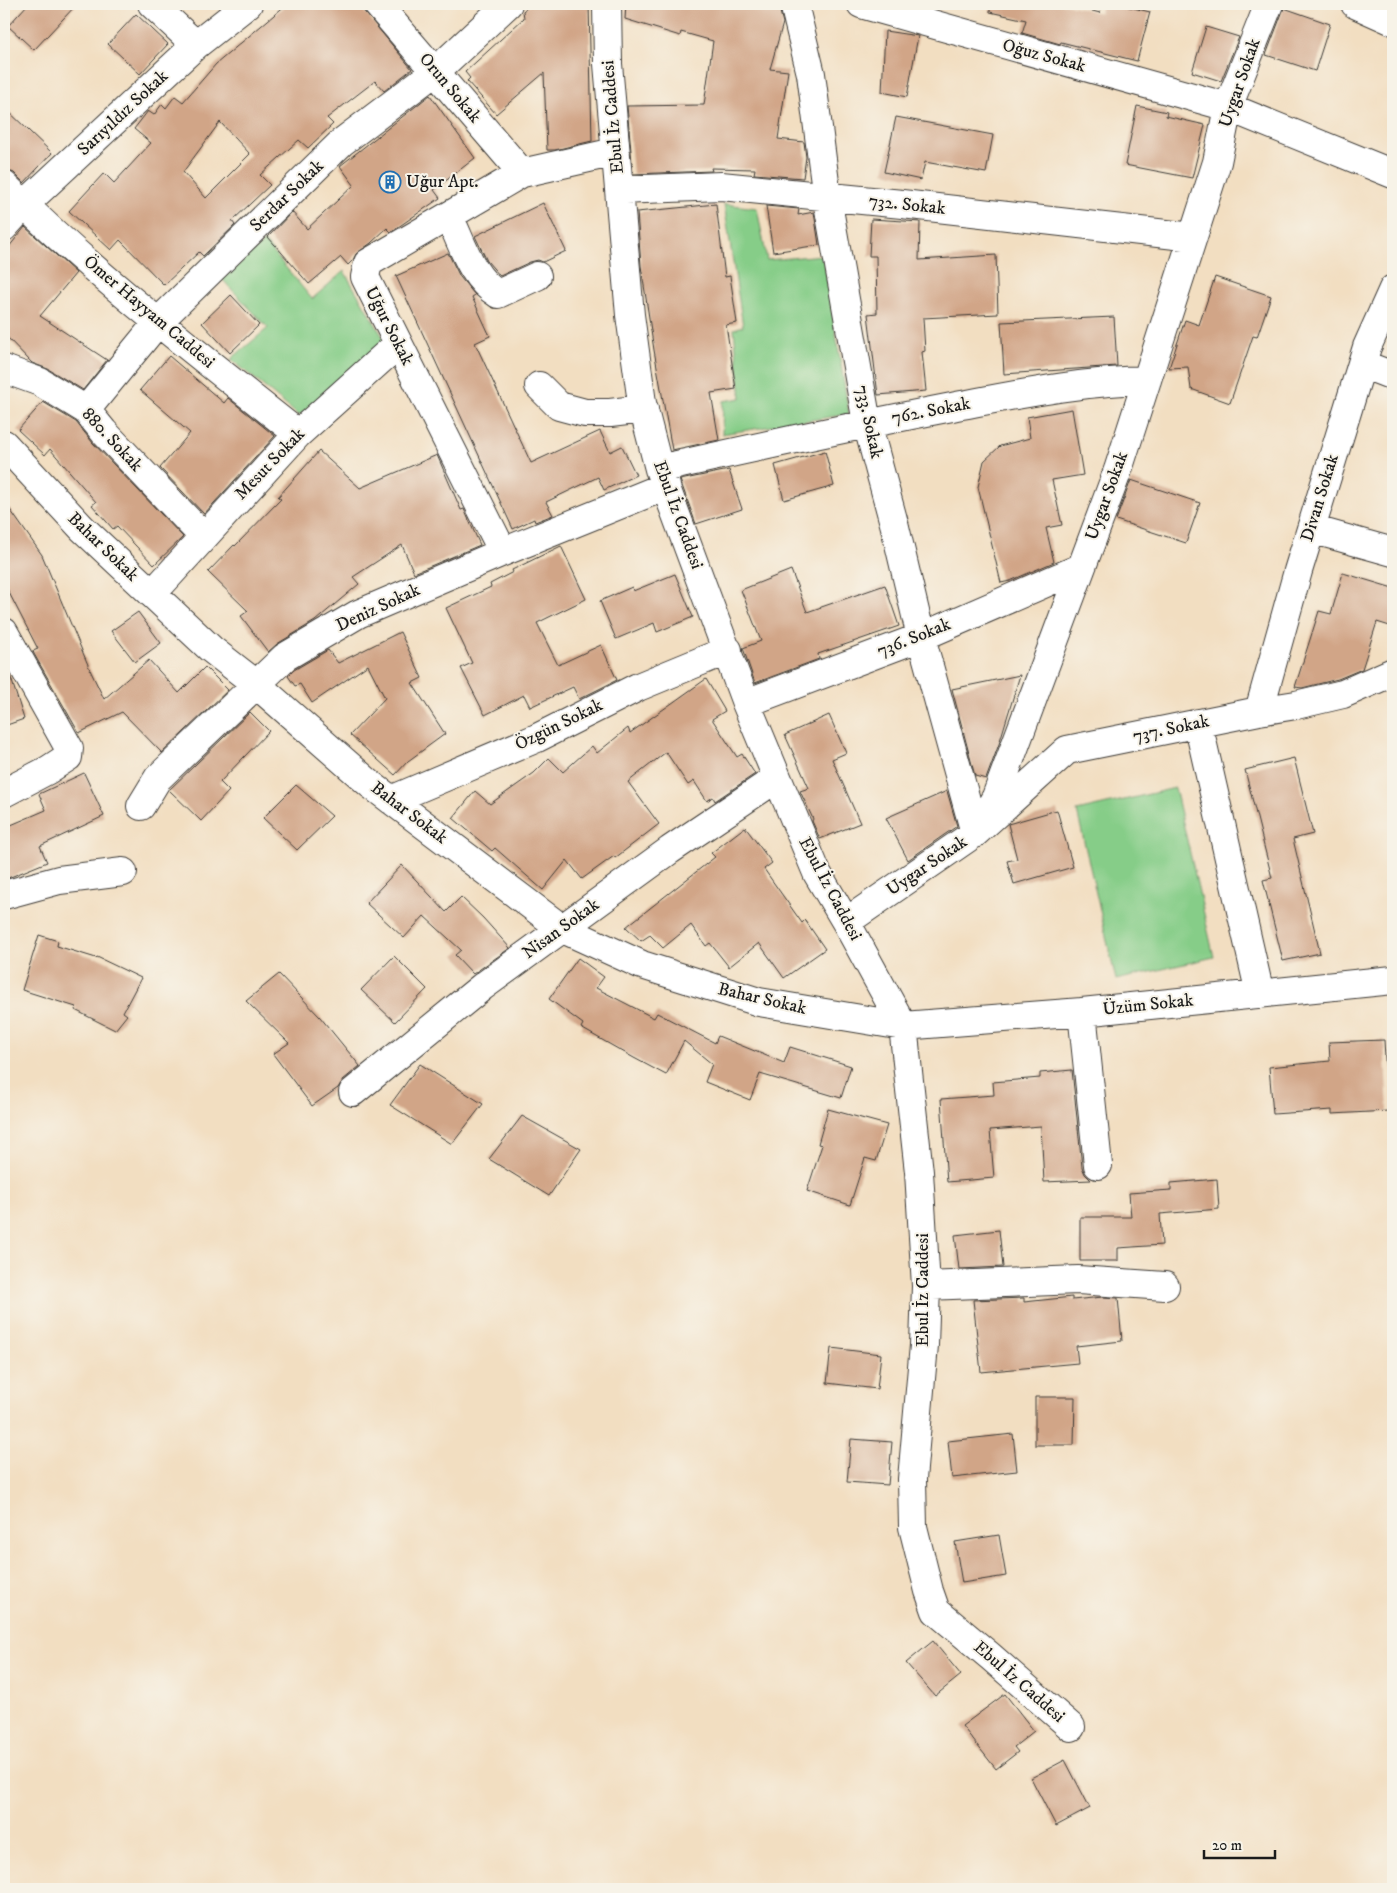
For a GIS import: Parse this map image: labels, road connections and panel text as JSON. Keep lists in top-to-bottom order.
{
  "streets": {
    "street": [
      "Oğuz Sokak",
      "Uygar Sokak",
      "Orun Sokak",
      "Sarıyıldız Sokak",
      "Ebul İz Caddesi",
      "Serdar Sokak",
      "732. Sokak",
      "Ömer Hayyam Caddesi",
      "Uğur Sokak",
      "762. Sokak",
      "733. Sokak",
      "880. Sokak",
      "Mesut Sokak",
      "Divan Sokak",
      "Bahar Sokak",
      "Deniz Sokak",
      "736. Sokak",
      "Özgün Sokak",
      "737. Sokak",
      "Nisan Sokak",
      "Üzüm Sokak"
    ]
  },
  "crossings": [
    ["Oğuz Sokak", "Uygar Sokak"],
    ["Uygar Sokak", "Ebul İz Caddesi"],
    ["Uygar Sokak", "732. Sokak"],
    ["Uygar Sokak", "762. Sokak"],
    ["Uygar Sokak", "733. Sokak"],
    ["Uygar Sokak", "736. Sokak"],
    ["Uygar Sokak", "737. Sokak"],
    ["Orun Sokak", "Serdar Sokak"],
    ["Orun Sokak", "Uğur Sokak"],
    ["Sarıyıldız Sokak", "Ömer Hayyam Caddesi"],
    ["Ebul İz Caddesi", "732. Sokak"],
    ["Ebul İz Caddesi", "Uğur Sokak"],
    ["Ebul İz Caddesi", "762. Sokak"],
    ["Ebul İz Caddesi", "Bahar Sokak"],
    ["Ebul İz Caddesi", "Deniz Sokak"],
    ["Ebul İz Caddesi", "736. Sokak"],
    ["Ebul İz Caddesi", "Özgün Sokak"],
    ["Ebul İz Caddesi", "Nisan Sokak"],
    ["Ebul İz Caddesi", "Üzüm Sokak"],
    ["Serdar Sokak", "Ömer Hayyam Caddesi"],
    ["Serdar Sokak", "880. Sokak"],
    ["732. Sokak", "733. Sokak"],
    ["Ömer Hayyam Caddesi", "Mesut Sokak"],
    ["Uğur Sokak", "Mesut Sokak"],
    ["Uğur Sokak", "Deniz Sokak"],
    ["762. Sokak", "733. Sokak"],
    ["762. Sokak", "Deniz Sokak"],
    ["733. Sokak", "736. Sokak"],
    ["733. Sokak", "737. Sokak"],
    ["880. Sokak", "Mesut Sokak"],
    ["Mesut Sokak", "Bahar Sokak"],
    ["Divan Sokak", "737. Sokak"],
    ["Bahar Sokak", "Deniz Sokak"],
    ["Bahar Sokak", "Özgün Sokak"],
    ["Bahar Sokak", "Nisan Sokak"],
    ["Bahar Sokak", "Üzüm Sokak"]
  ],
  "places": {
    "building": ["Uğur Apt."]
  },
  "scale_bar": "20 m"
}
